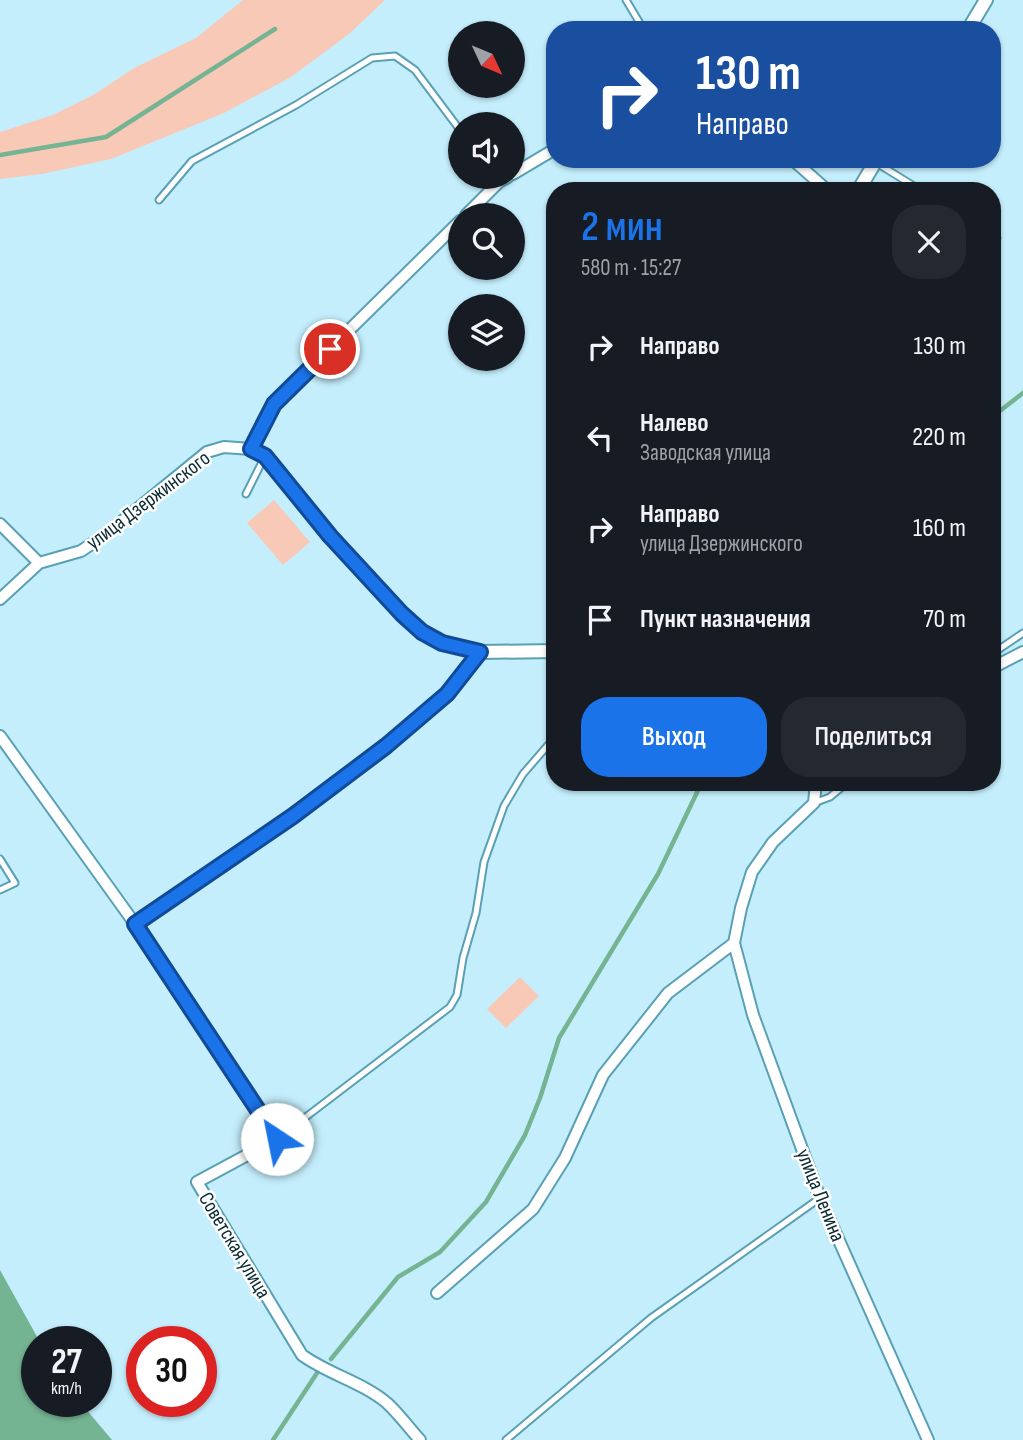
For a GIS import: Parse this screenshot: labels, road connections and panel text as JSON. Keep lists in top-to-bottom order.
{
  "streets": {
    "street": ["улица Дзержинского", "улица Ленина", "Советская улица"]
  },
  "north": "bottom right",
  "page": {
    "turn": ["130 m", "Направо"],
    "heading": ["2 мин", "580 m · 15:27"],
    "list": [
      {
        "name": "Направо",
        "value": "130 m"
      },
      {
        "name": "Налево",
        "note": "Заводская улица",
        "value": "220 m"
      },
      {
        "name": "Направо",
        "note": "улица Дзержинского",
        "value": "160 m"
      },
      {
        "name": "Пункт назначения",
        "value": "70 m"
      }
    ],
    "buttons": ["Выход", "Поделиться"],
    "speed": "27 km/h",
    "limit": "30"
  }
}
